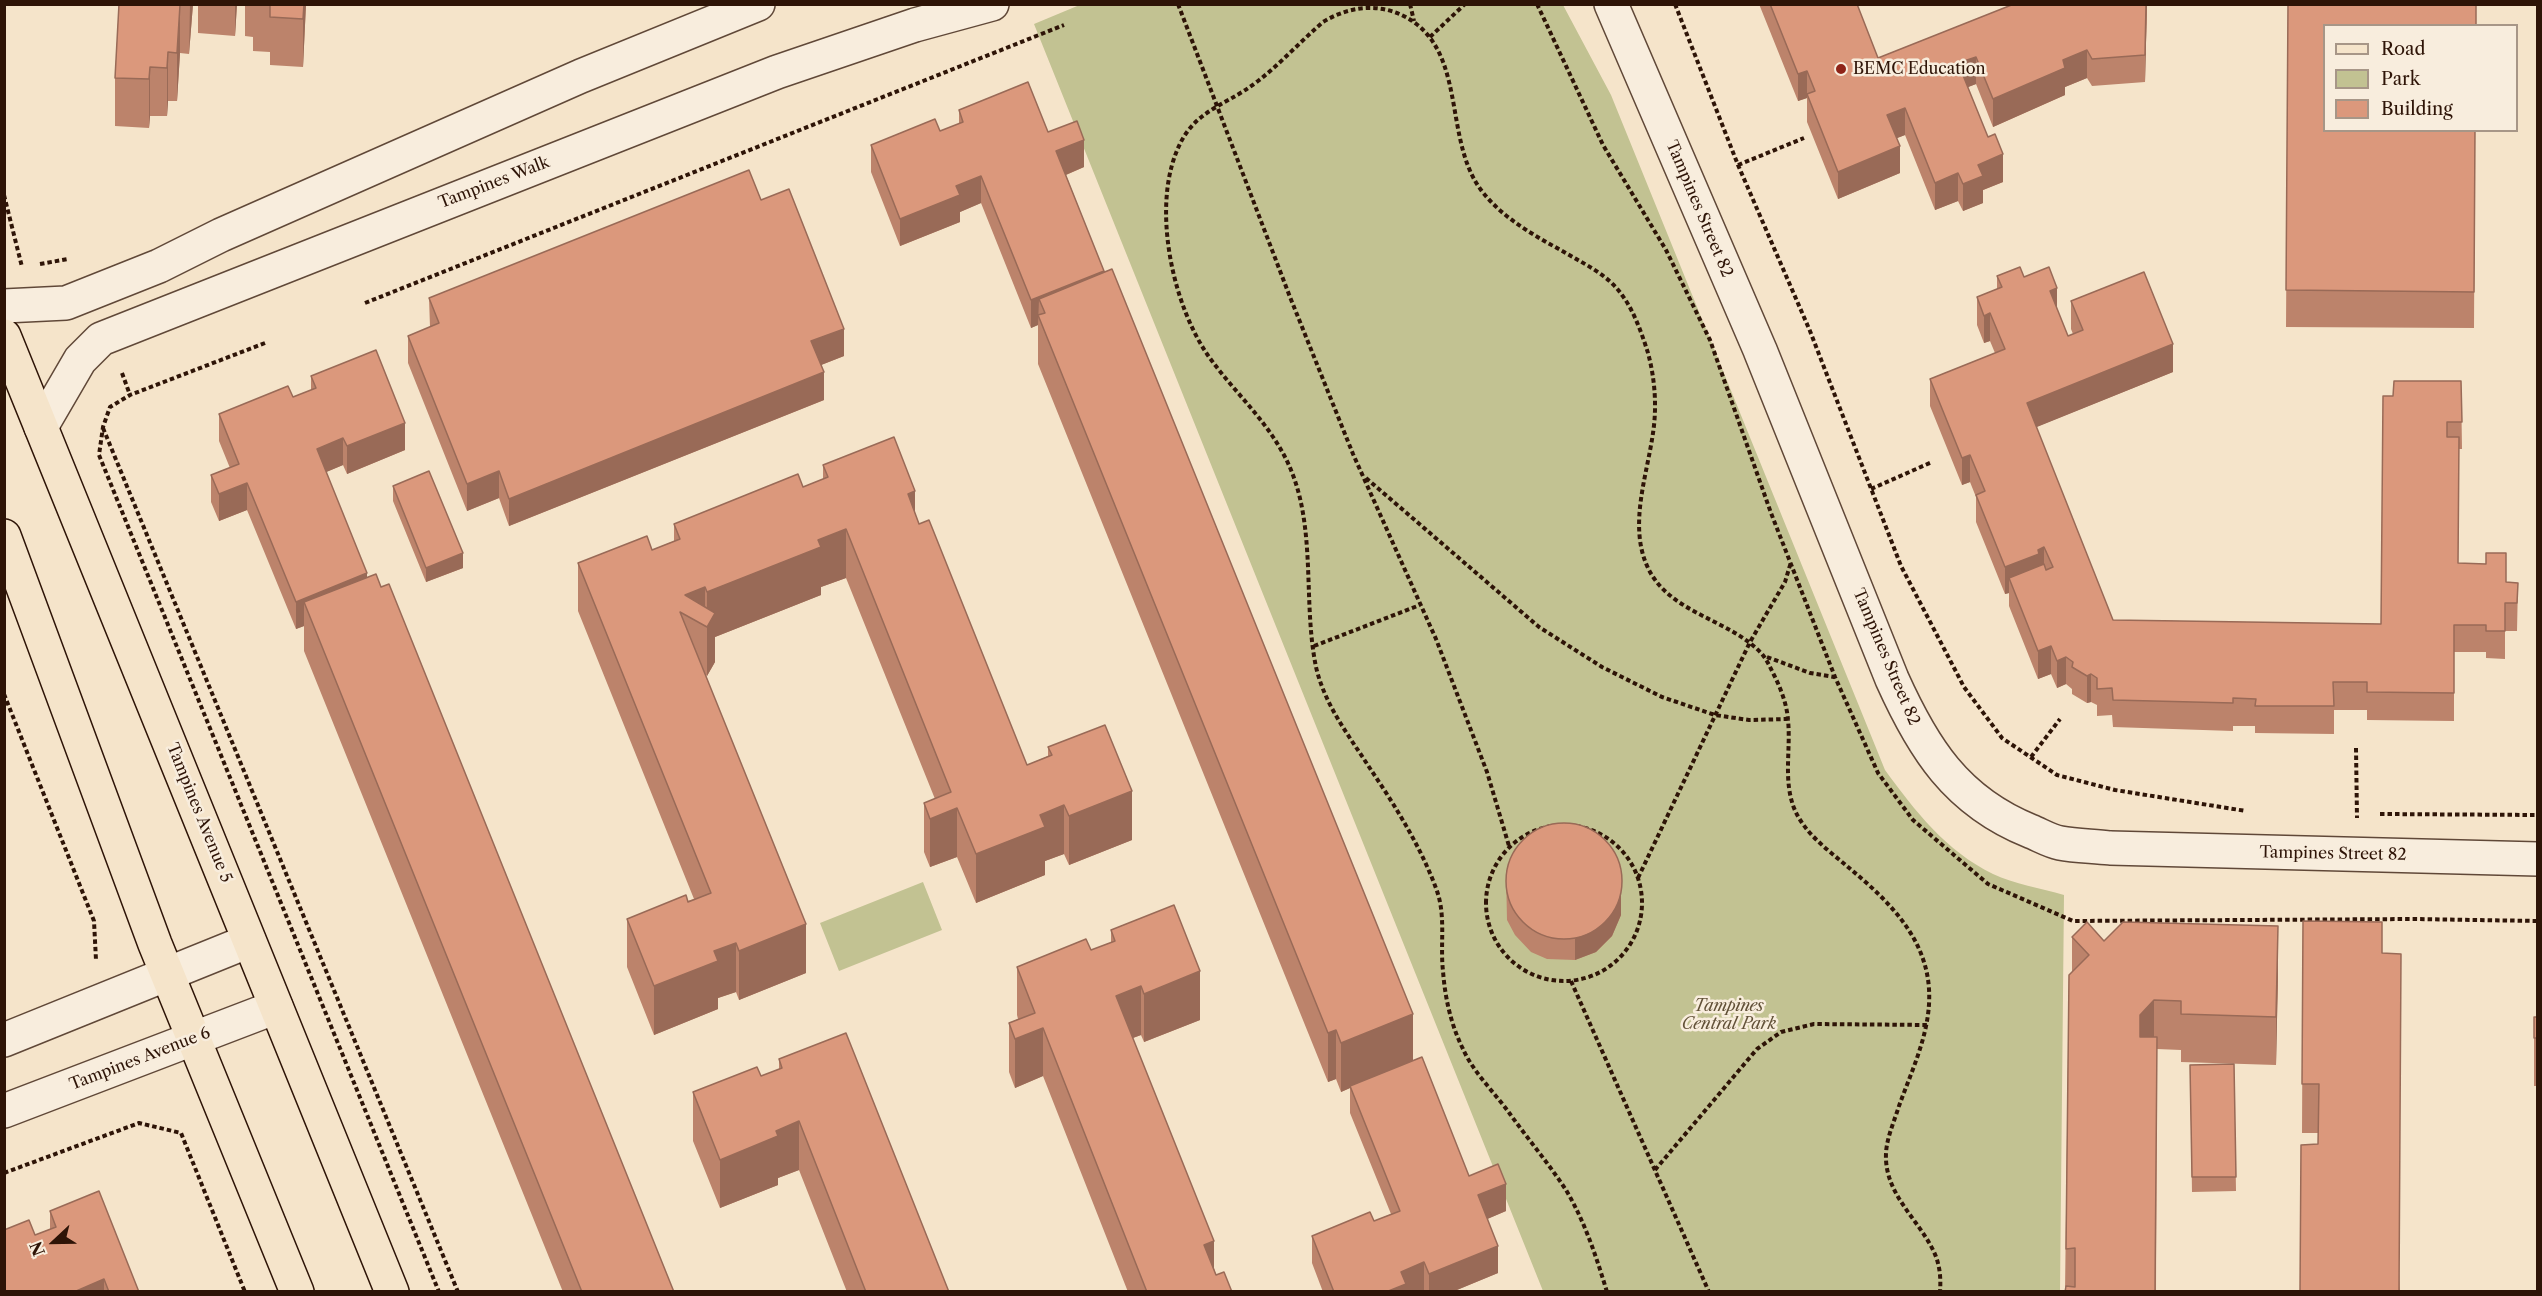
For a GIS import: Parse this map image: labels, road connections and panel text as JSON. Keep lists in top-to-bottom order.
{
  "streets": {
    "main road": ["Tampines Avenue 5"],
    "street": ["Tampines Walk", "Tampines Street 82", "Tampines Avenue 6"]
  },
  "crossings": [
    ["Tampines Walk", "Tampines Avenue 5"],
    ["Tampines Avenue 5", "Tampines Avenue 6"]
  ],
  "parks": ["Tampines Central Park"],
  "places": ["BEMC Education"],
  "legend": ["Road", "Park", "Building"],
  "north": "left"
}
